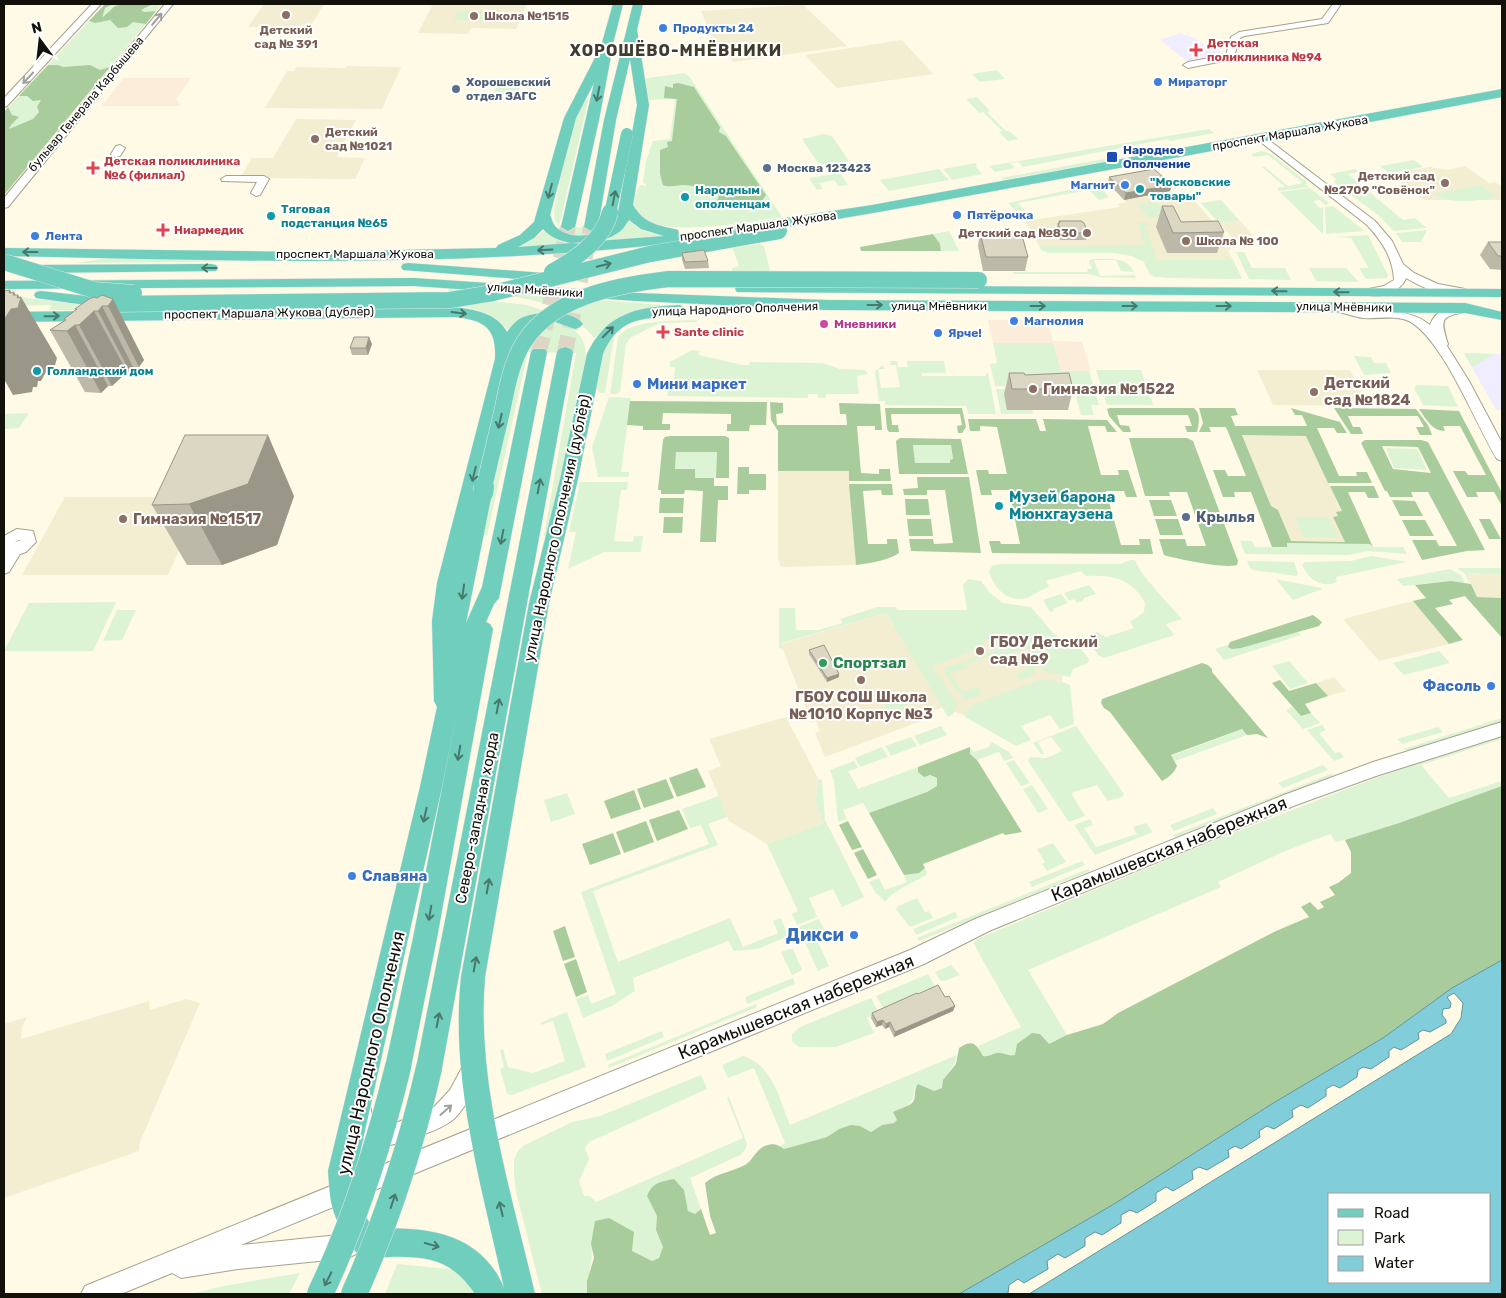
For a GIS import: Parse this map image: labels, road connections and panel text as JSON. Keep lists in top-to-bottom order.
{
  "streets": {
    "main road": [
      "проспект Маршала Жукова",
      "улица Мнёвники",
      "улица Народного Ополчения",
      "проспект Маршала Жукова (дублёр)",
      "улица Народного Ополчения (дублёр)",
      "Северо-западная хорда"
    ],
    "street": ["бульвар Генерала Карбышева", "Карамышевская набережная"]
  },
  "crossings": [
    ["проспект Маршала Жукова", "улица Мнёвники"],
    ["улица Мнёвники", "улица Народного Ополчения"],
    ["улица Народного Ополчения", "улица Народного Ополчения (дублёр)"],
    ["улица Народного Ополчения", "Карамышевская набережная"]
  ],
  "districts": ["ХОРОШЁВО-МНЁВНИКИ"],
  "places": {
    "other": [
      "Детский сад № 391",
      "Школа №1515",
      "Продукты 24",
      "Мираторг",
      "Хорошевский отдел ЗАГС",
      "Детский сад №1021",
      "Москва 123423",
      "Детский сад №2709 \"Совёнок\"",
      "Магнит",
      "\"Московские товары\"",
      "Народным ополченцам",
      "Пятёрочка",
      "Тяговая подстанция №65",
      "Детский сад №830",
      "Лента",
      "Школа № 100",
      "Магнолия",
      "Мневники",
      "Ярче!",
      "Голландский дом",
      "Мини маркет",
      "Гимназия №1522",
      "Детский сад №1824",
      "Музей барона Мюнхгаузена",
      "Крылья",
      "Гимназия №1517",
      "ГБОУ Детский сад №9",
      "Спортзал",
      "ГБОУ СОШ Школа №1010 Корпус №3",
      "Фасоль",
      "Славяна",
      "Дикси"
    ],
    "health": [
      "Детская поликлиника №94",
      "Детская поликлиника №6 (филиал)",
      "Ниармедик",
      "Sante clinic"
    ],
    "transit": ["Народное Ополчение"]
  },
  "legend": ["Road", "Park", "Water"],
  "north": "top"
}
